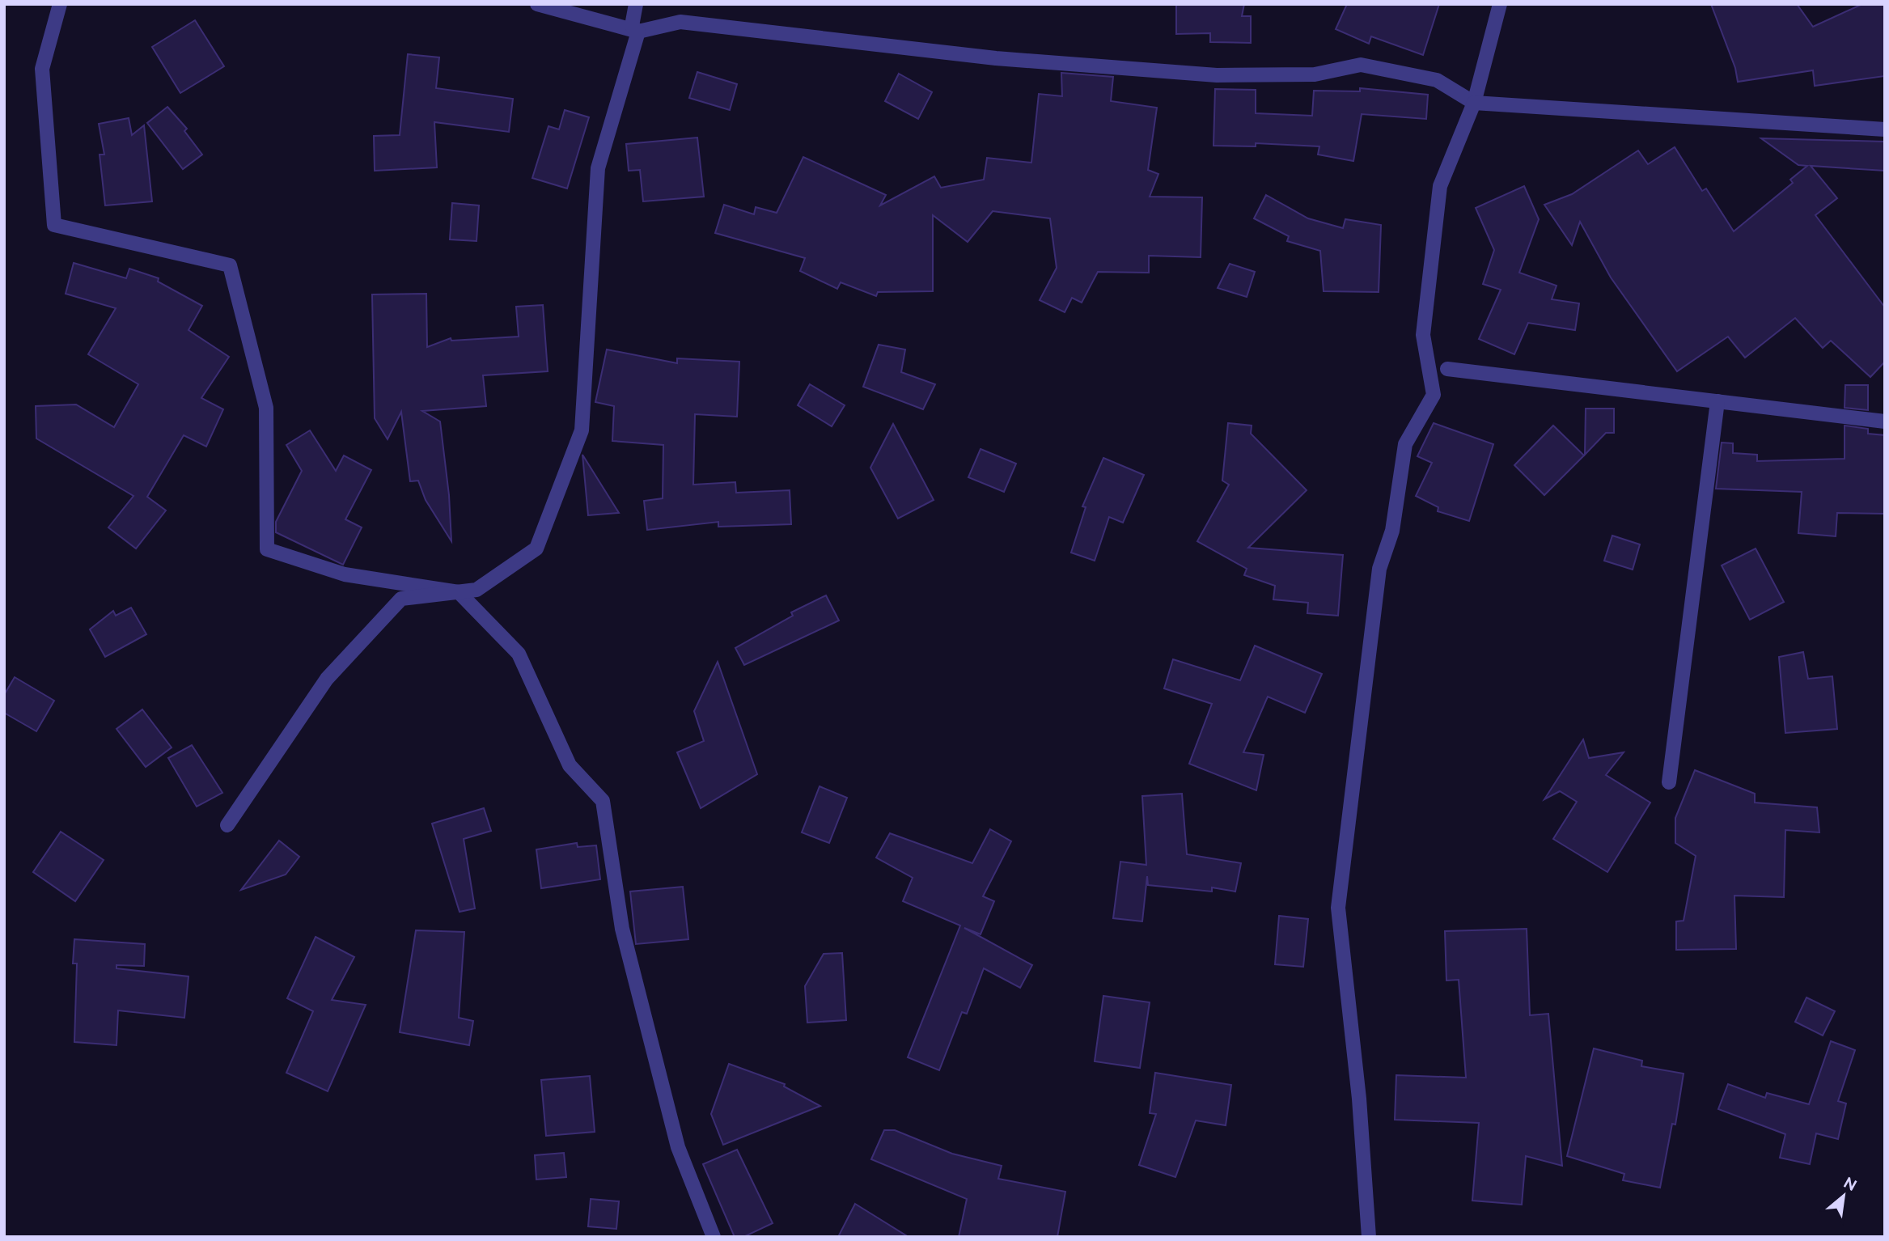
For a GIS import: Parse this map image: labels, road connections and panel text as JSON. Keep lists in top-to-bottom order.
{
  "north": "top right"
}
